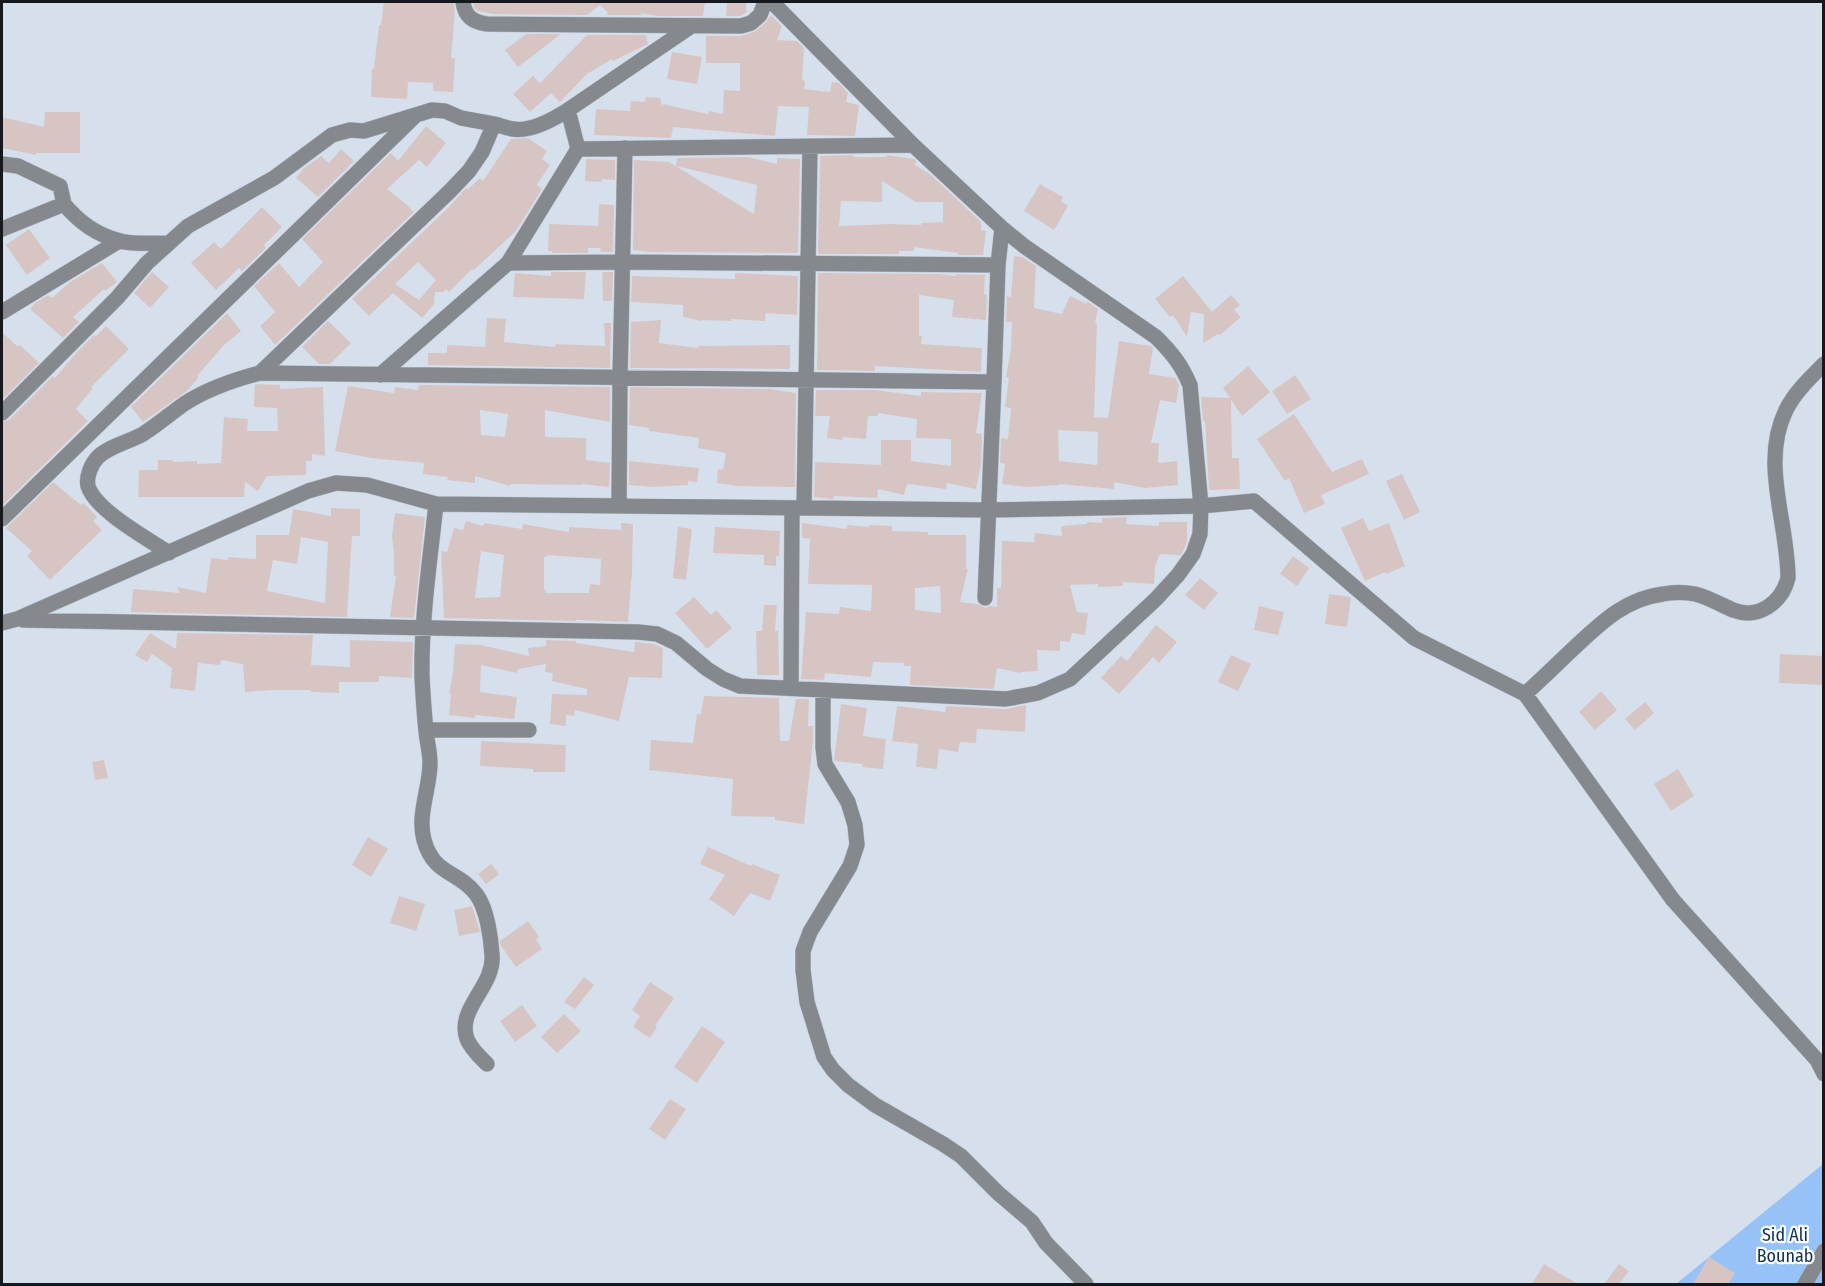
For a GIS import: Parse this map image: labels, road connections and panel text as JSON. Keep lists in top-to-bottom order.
{
  "parks": ["Sid Ali Bounab"]
}
